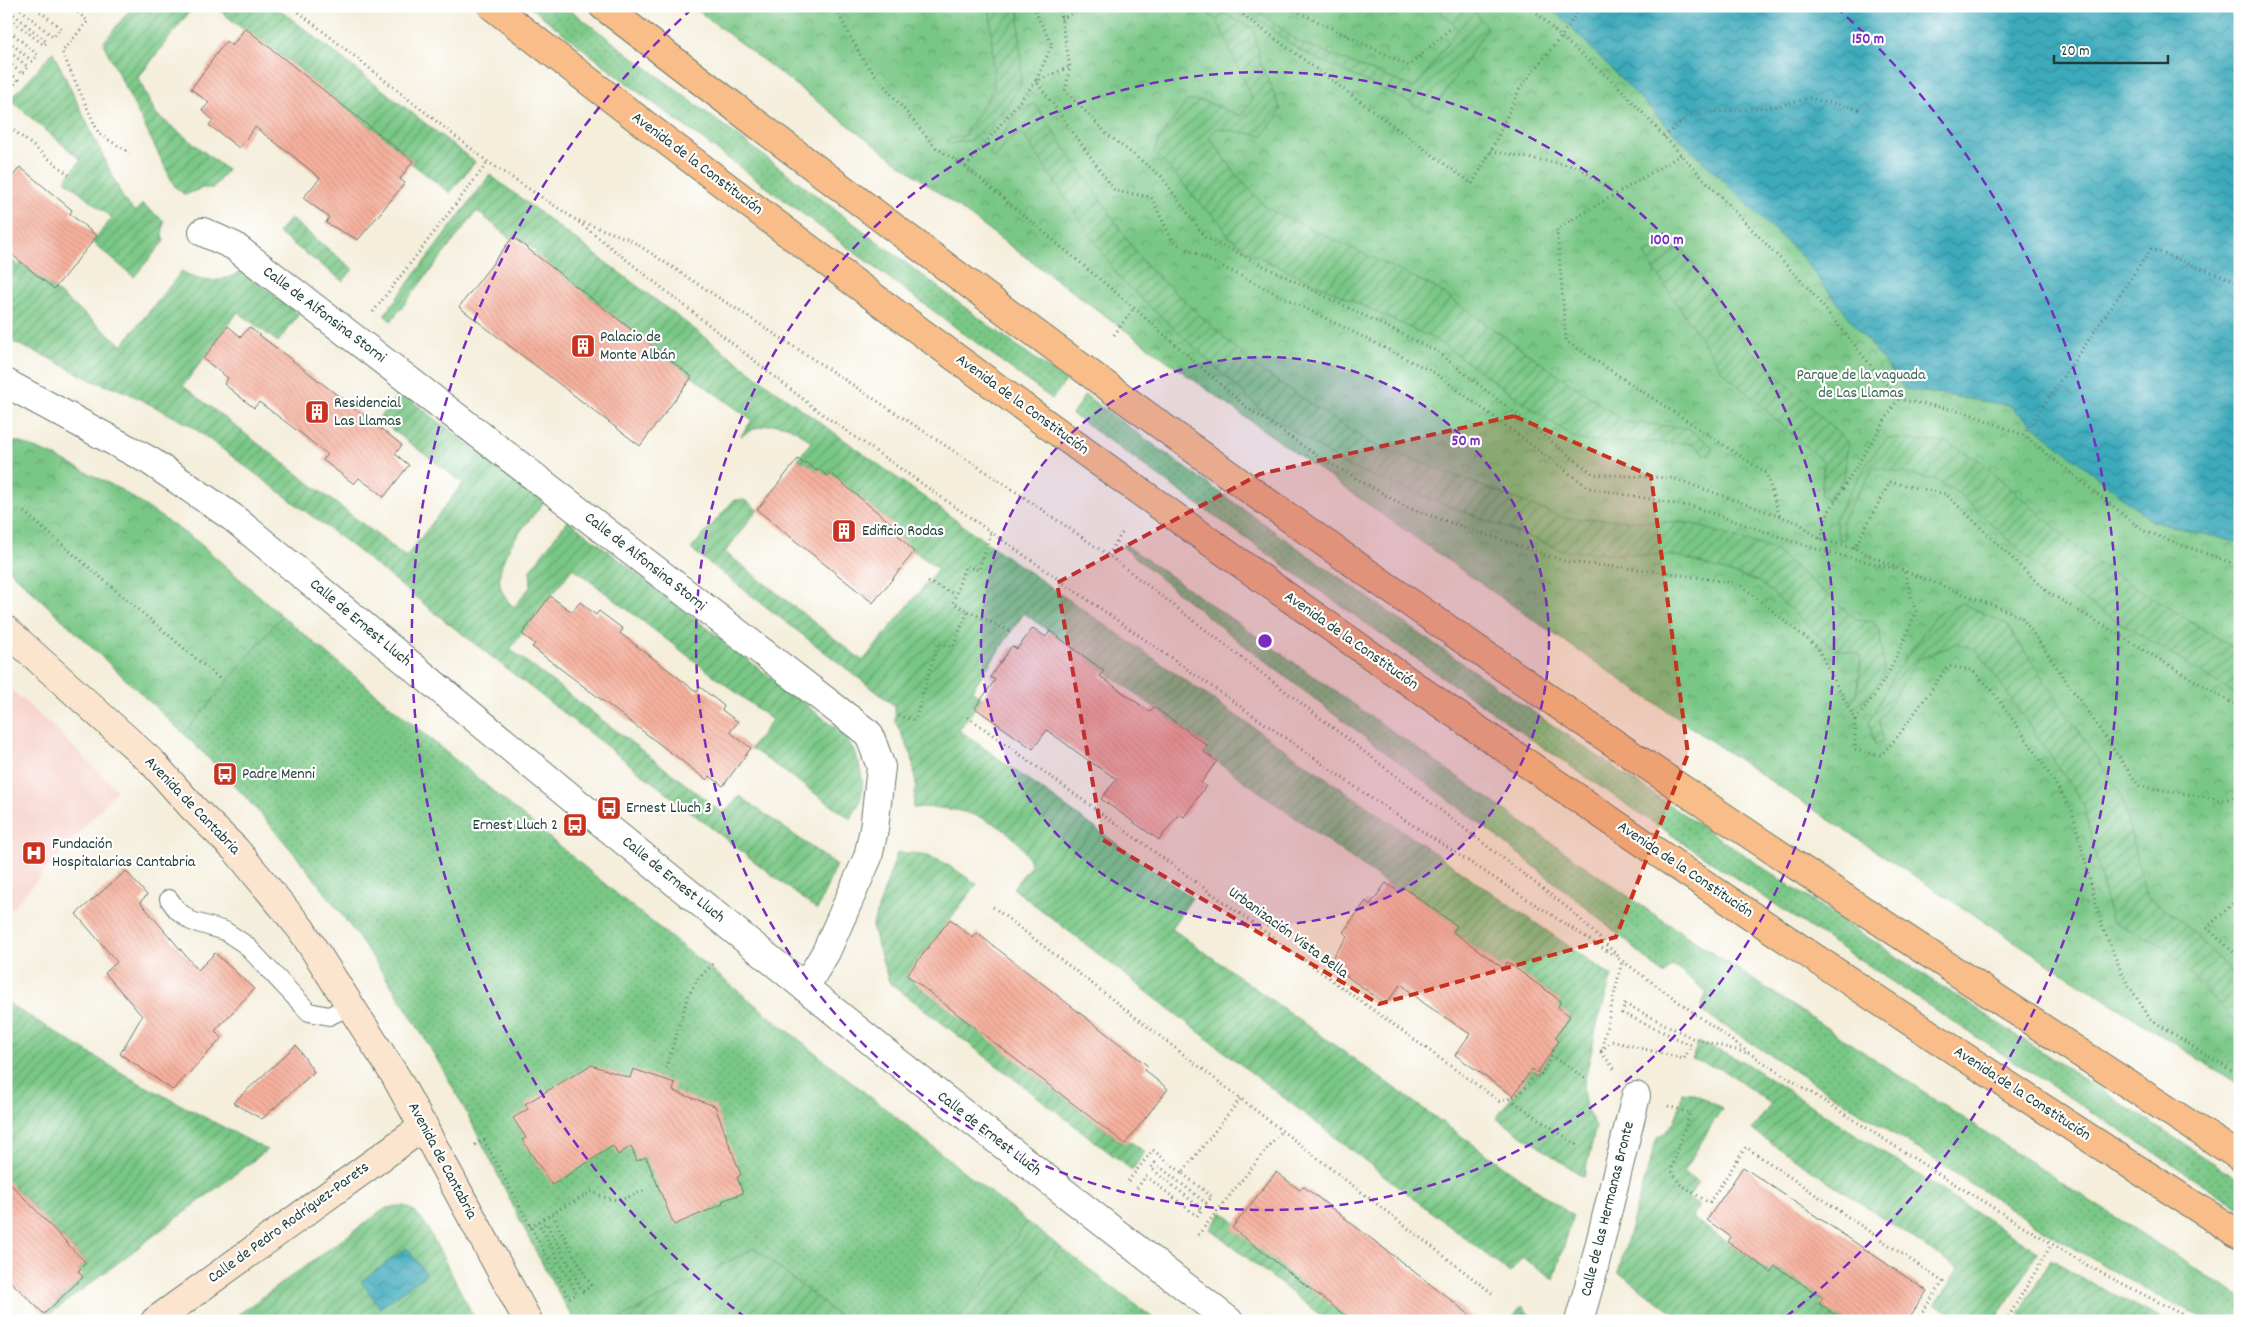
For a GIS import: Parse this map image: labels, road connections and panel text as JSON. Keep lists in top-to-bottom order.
{
  "streets": {
    "main road": ["Avenida de la Constitución", "Avenida de Cantabria", "Calle de Pedro Rodríguez-Parets"],
    "street": ["Calle de Alfonsina Storni", "Calle de Ernest Lluch", "Calle de las Hermanas Bronte"],
    "path": ["Urbanización Vista Bella"]
  },
  "crossings": [
    ["Calle de Alfonsina Storni", "Calle de Ernest Lluch"],
    ["Avenida de Cantabria", "Calle de Pedro Rodríguez-Parets"]
  ],
  "parks": ["Parque de la vaguada de Las Llamas"],
  "places": {
    "building": ["Palacio de Monte Albán", "Residencial Las Llamas", "Edificio Rodas"],
    "bus stop": ["Padre Menni", "Ernest Lluch 3", "Ernest Lluch 2"],
    "hospital": ["Fundación Hospitalarias Cantabria"]
  },
  "scale_bar": "20 m",
  "rings": ["150 m", "100 m", "50 m"]
}
